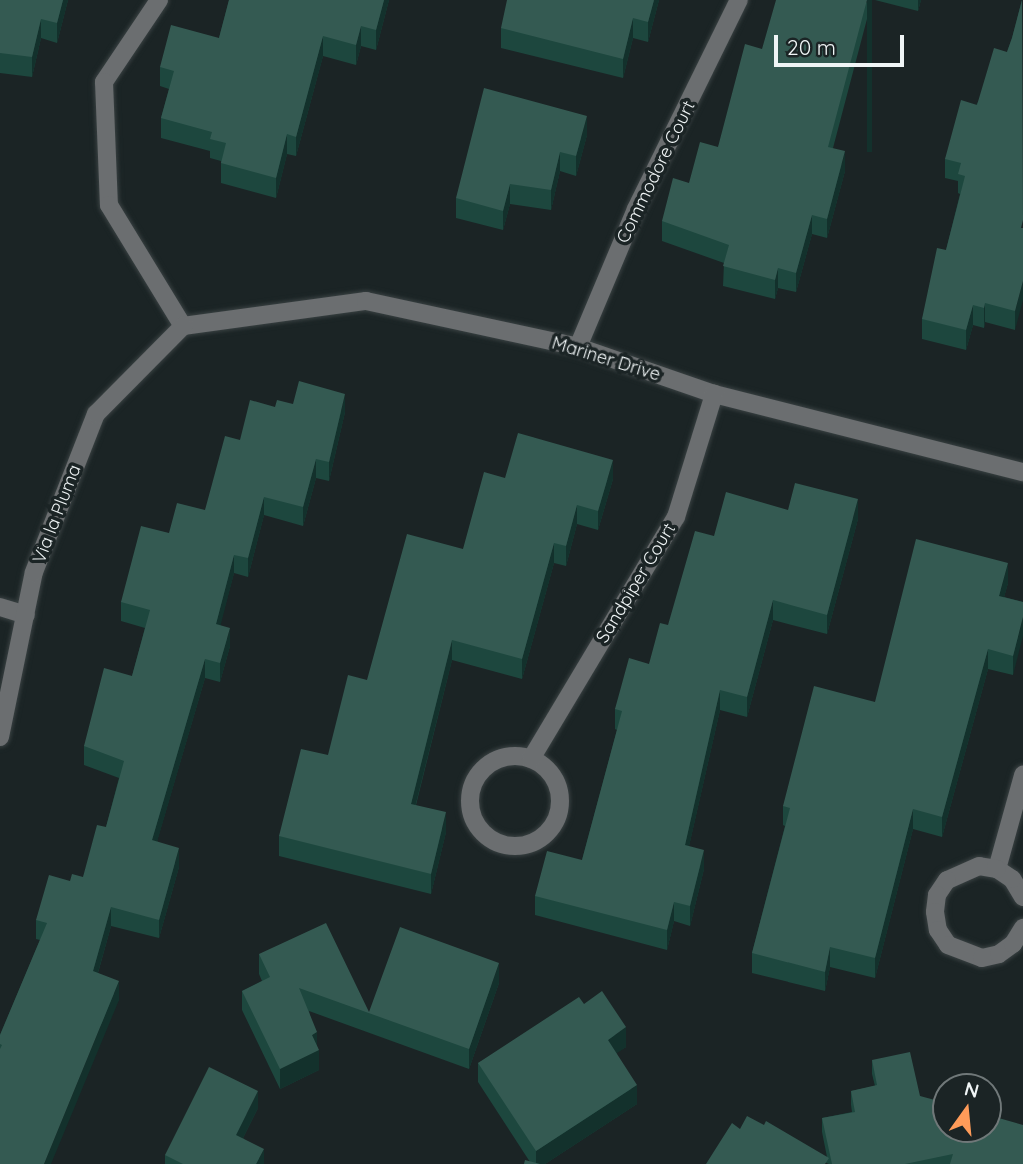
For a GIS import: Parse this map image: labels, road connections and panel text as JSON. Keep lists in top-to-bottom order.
{
  "streets": {
    "street": [
      "Commodore Court",
      "Mariner Drive",
      "Via la Pluma",
      "Sandpiper Court"
    ]
  },
  "crossings": [
    ["Commodore Court", "Mariner Drive"],
    ["Mariner Drive", "Via la Pluma"],
    ["Mariner Drive", "Sandpiper Court"]
  ],
  "scale_bar": "20 m",
  "north": "top"
}
